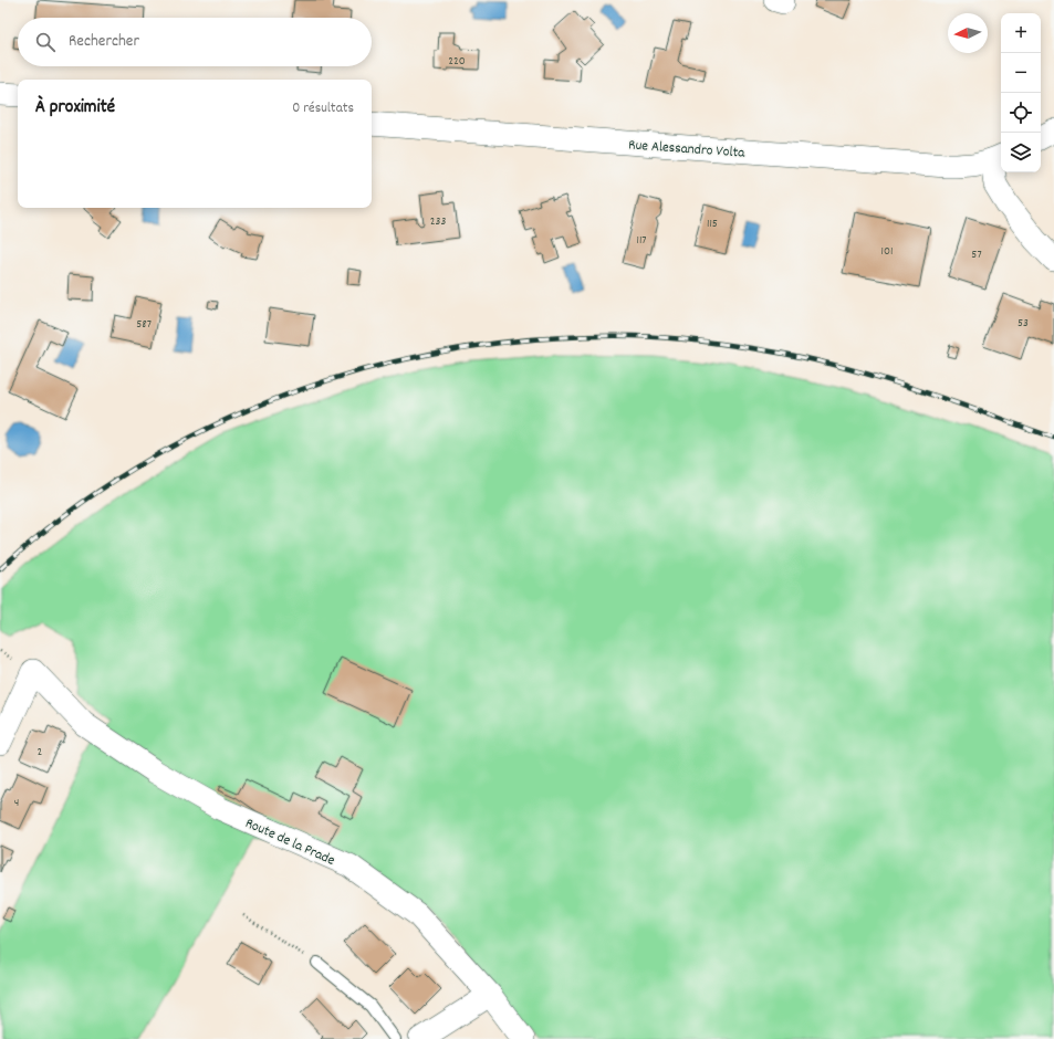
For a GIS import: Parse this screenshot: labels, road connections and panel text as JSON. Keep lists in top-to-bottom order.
{
  "streets": {
    "street": ["Rue Alessandro Volta", "Route de la Prade"]
  },
  "house_numbers": [
    "220",
    "233",
    "115",
    "117",
    "101",
    "57",
    "53",
    "587",
    "2",
    "4"
  ],
  "north": "left",
  "page": {
    "map_buttons": ["+", "−"],
    "search": "Rechercher",
    "heading": ["À proximité", "0 résultats"]
  }
}
